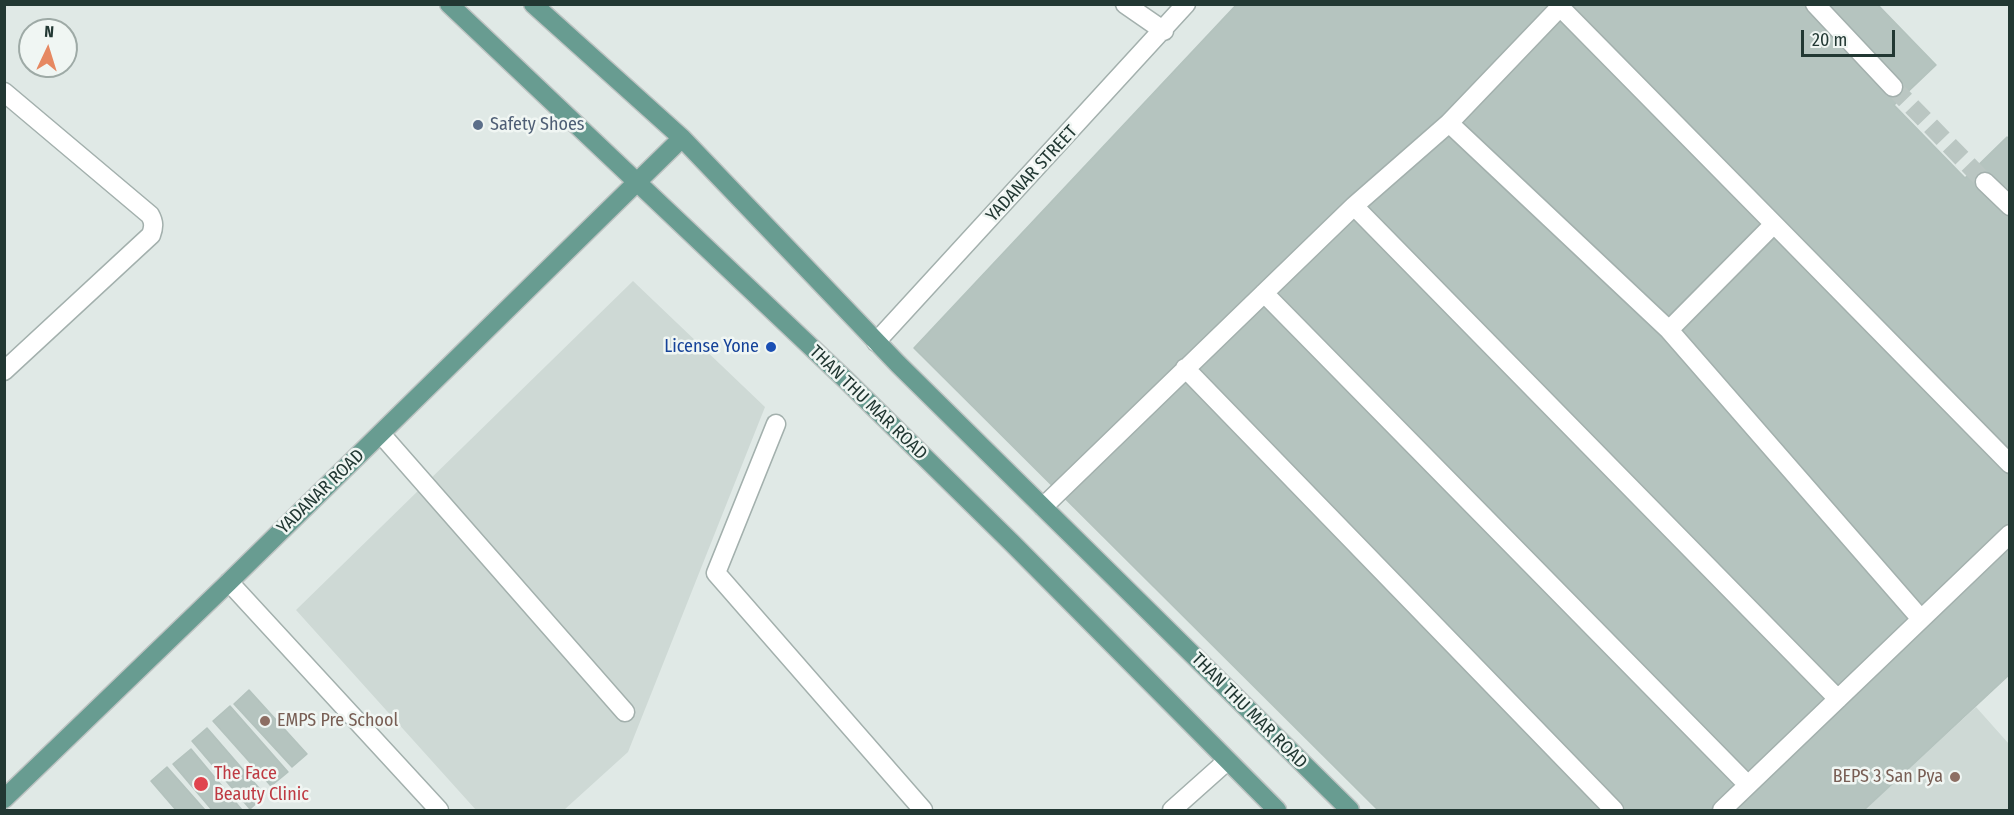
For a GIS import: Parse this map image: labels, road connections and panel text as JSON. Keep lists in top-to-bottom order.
{
  "streets": {
    "main road": ["THAN THU MAR ROAD", "YADANAR ROAD"],
    "street": ["YADANAR STREET"]
  },
  "crossings": [
    ["YADANAR STREET", "THAN THU MAR ROAD"],
    ["THAN THU MAR ROAD", "YADANAR ROAD"]
  ],
  "places": [
    "Safety Shoes",
    "License Yone",
    "EMPS Pre School",
    "BEPS 3 San Pya",
    "The Face Beauty Clinic"
  ],
  "scale_bar": "20 m",
  "north": "top"
}
